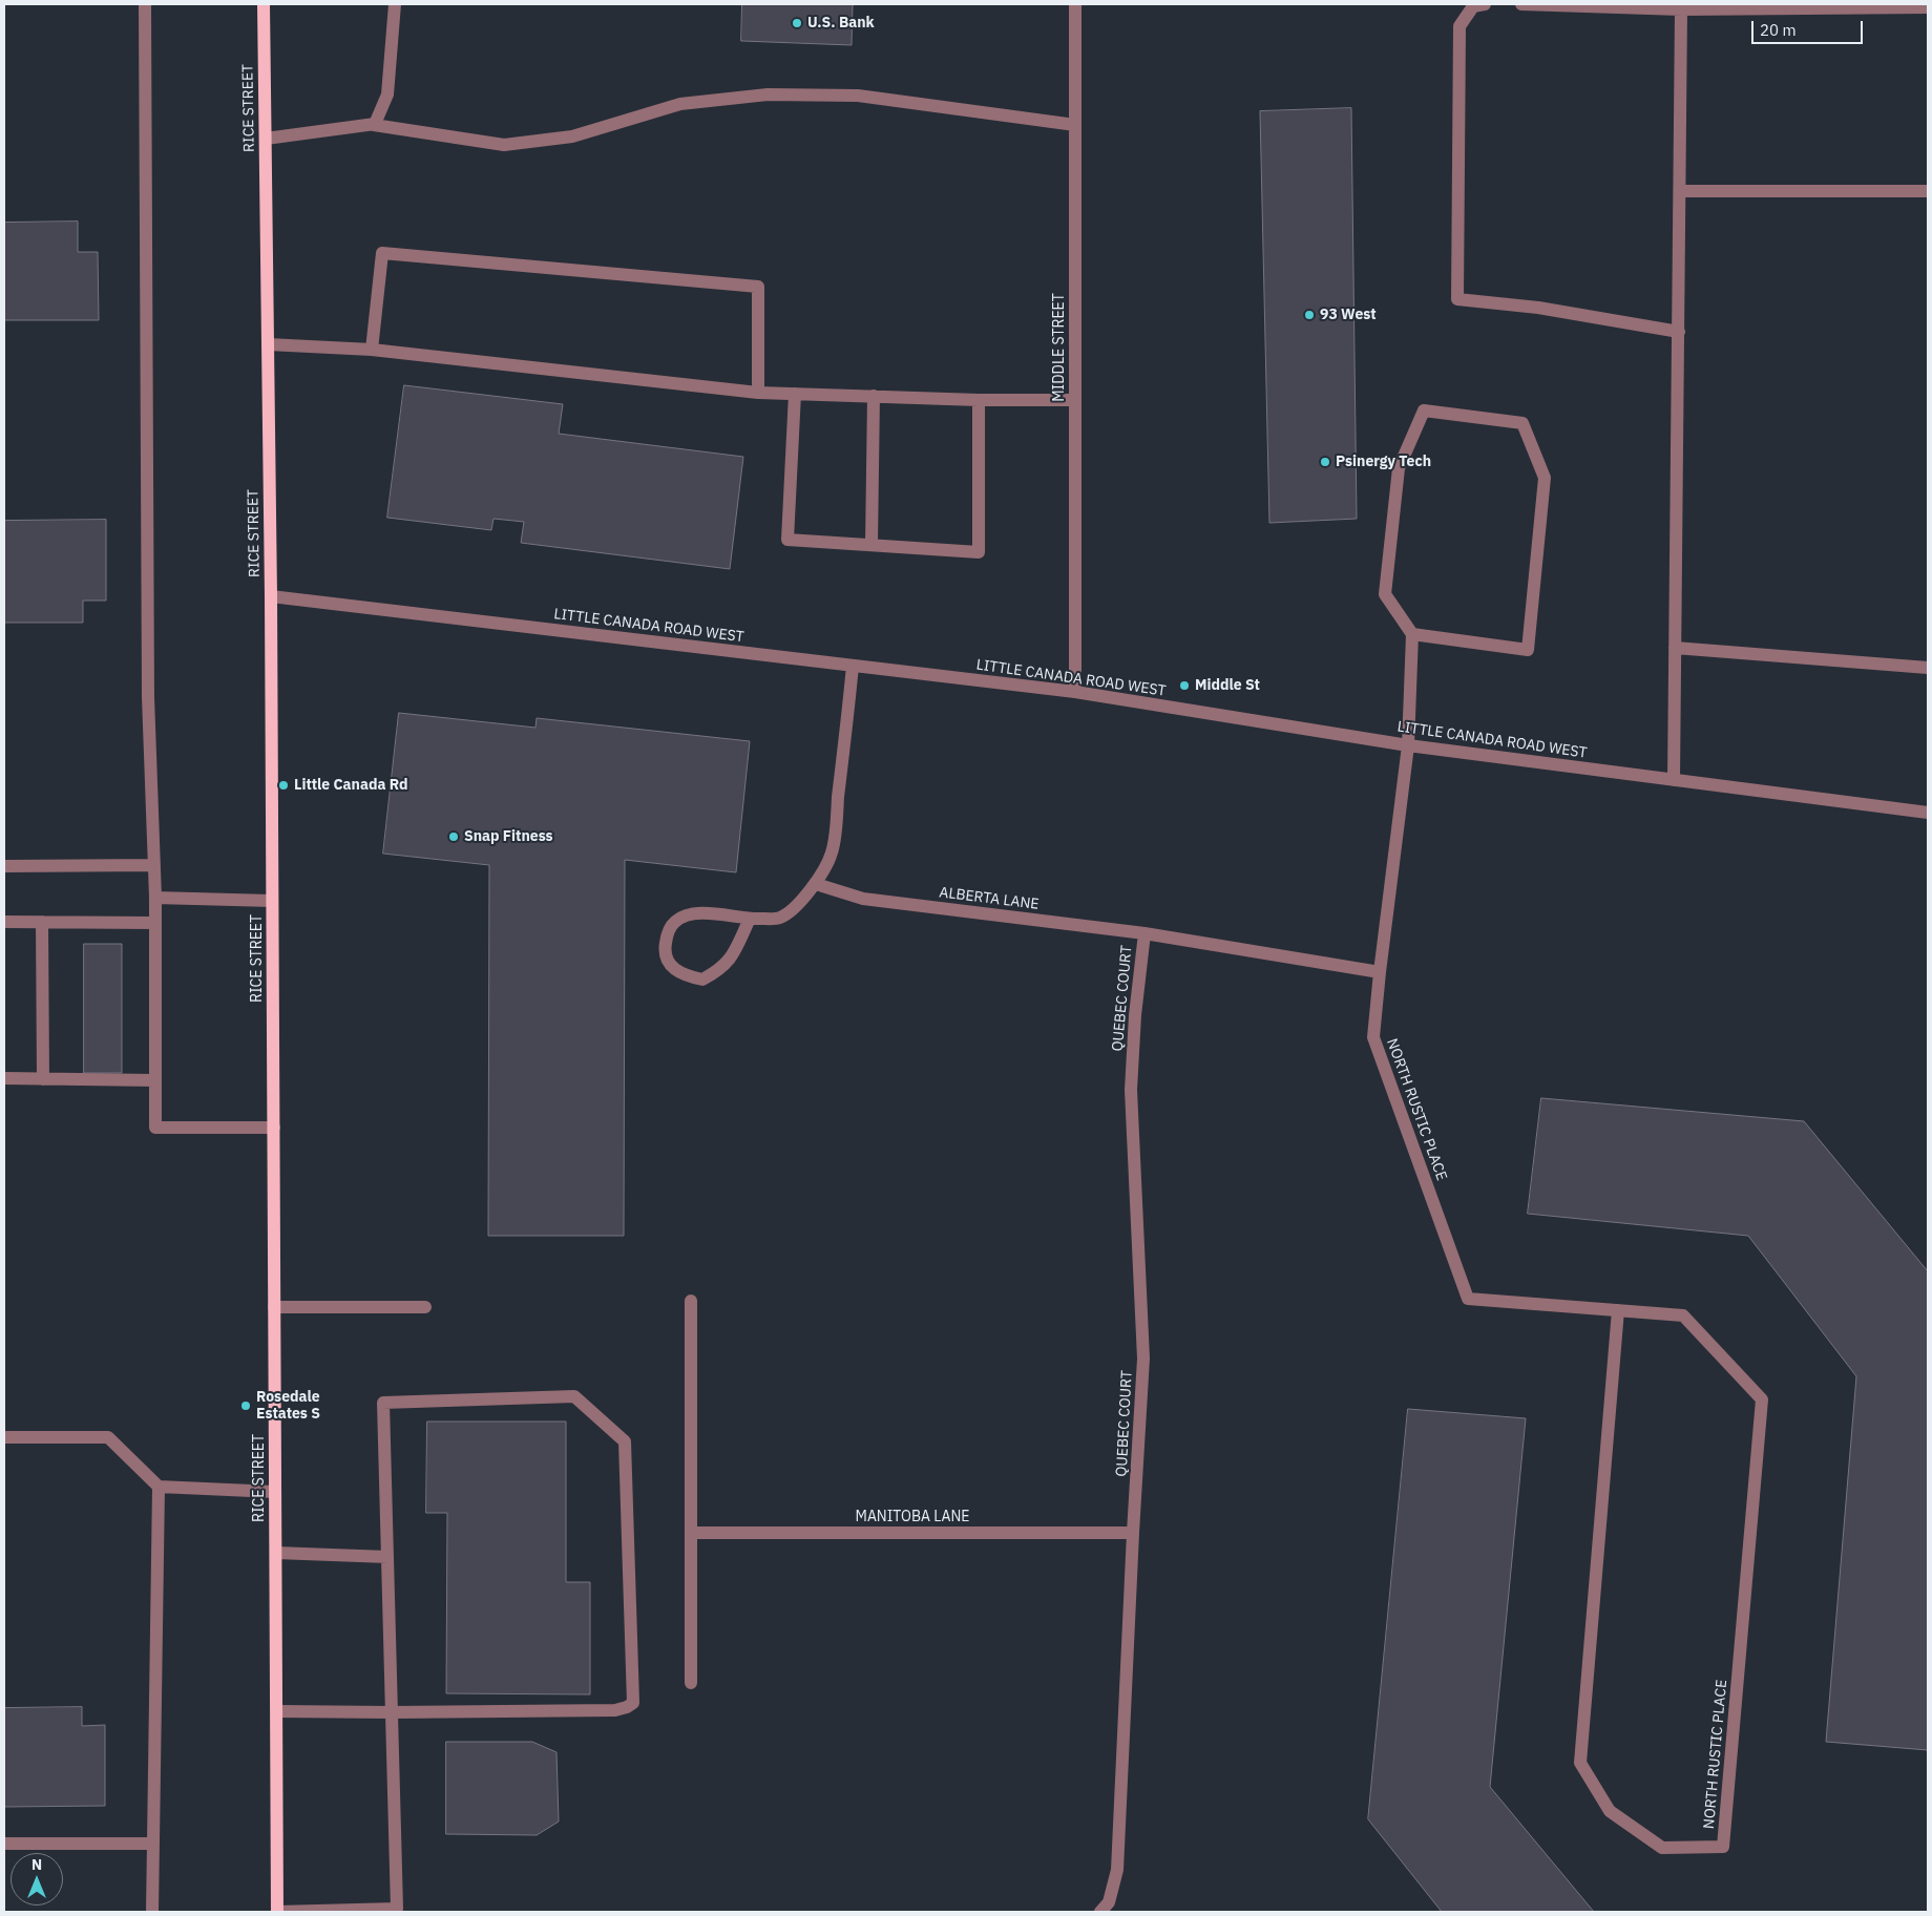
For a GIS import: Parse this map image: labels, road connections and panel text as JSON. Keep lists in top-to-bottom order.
{
  "streets": {
    "main road": ["RICE STREET"],
    "street": [
      "MIDDLE STREET",
      "LITTLE CANADA ROAD WEST",
      "ALBERTA LANE",
      "QUEBEC COURT",
      "NORTH RUSTIC PLACE",
      "MANITOBA LANE"
    ]
  },
  "crossings": [
    ["RICE STREET", "LITTLE CANADA ROAD WEST"],
    ["MIDDLE STREET", "LITTLE CANADA ROAD WEST"],
    ["LITTLE CANADA ROAD WEST", "NORTH RUSTIC PLACE"],
    ["ALBERTA LANE", "QUEBEC COURT"],
    ["ALBERTA LANE", "NORTH RUSTIC PLACE"],
    ["QUEBEC COURT", "MANITOBA LANE"]
  ],
  "places": [
    "U.S. Bank",
    "93 West",
    "Psinergy Tech",
    "Middle St",
    "Little Canada Rd",
    "Snap Fitness",
    "Rosedale Estates S"
  ],
  "scale_bar": "20 m",
  "north": "top"
}
